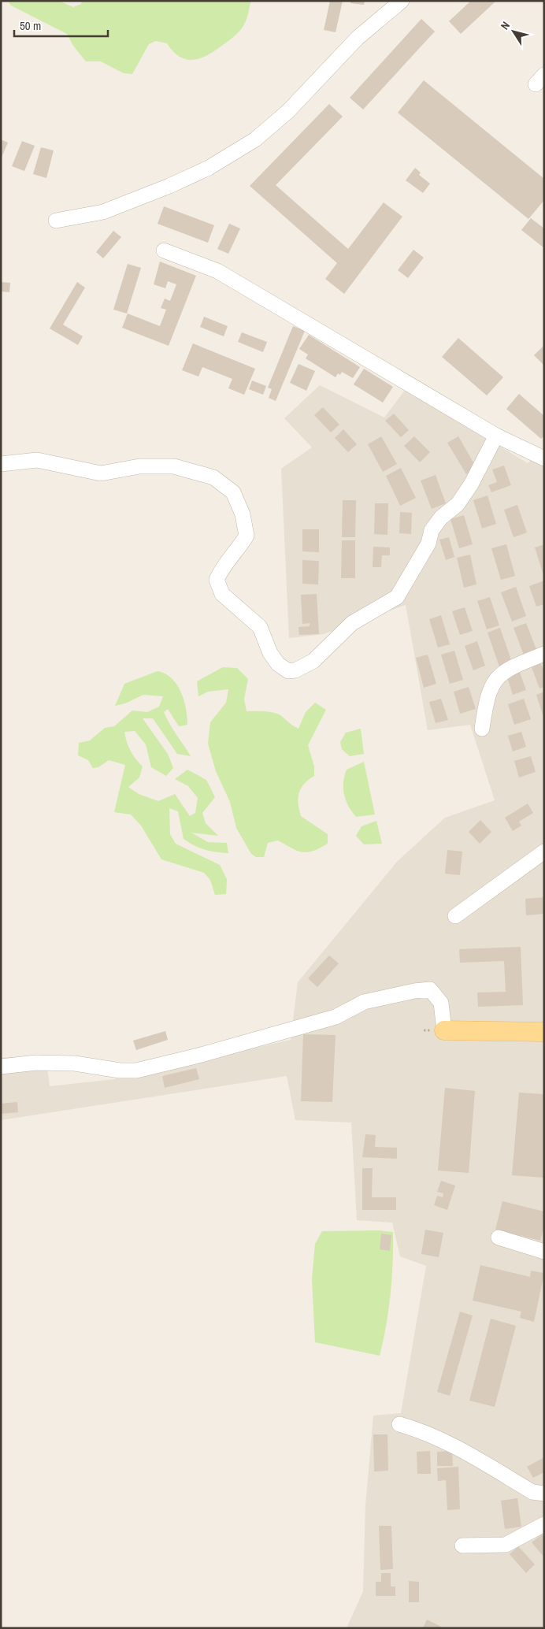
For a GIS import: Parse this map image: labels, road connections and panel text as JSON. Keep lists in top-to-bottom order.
{
  "scale_bar": "50 m",
  "north": "top left"
}
